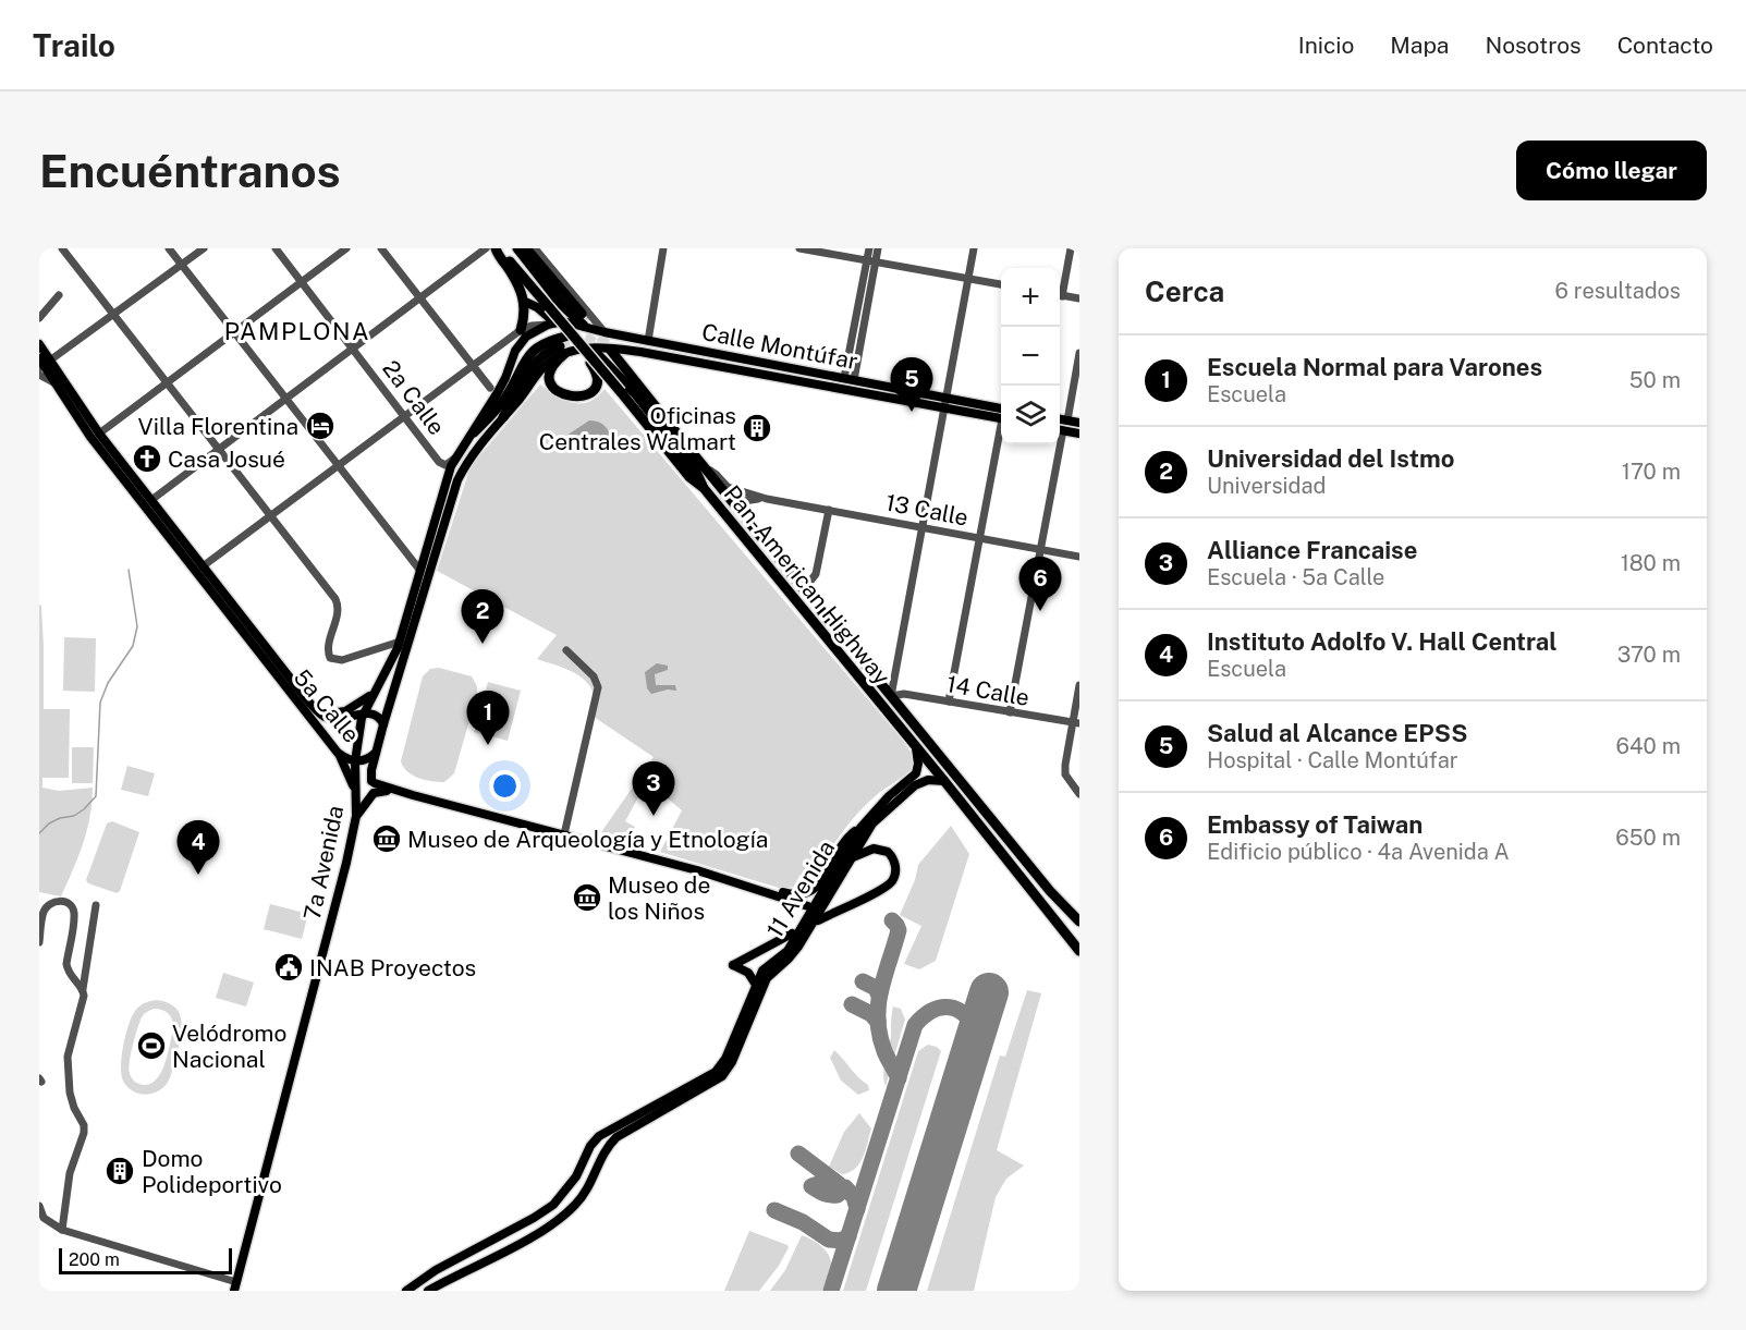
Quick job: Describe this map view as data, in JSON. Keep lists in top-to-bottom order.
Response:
{
  "streets": {
    "highway": ["Pan-American Highway"],
    "main road": [
      "Calle Montúfar",
      "5a Calle",
      "7a Avenida",
      "11 Avenida"
    ],
    "street": ["2a Calle", "13 Calle", "14 Calle"]
  },
  "crossings": [
    ["Calle Montúfar", "7a Avenida"],
    ["2a Calle", "7a Avenida"],
    ["13 Calle", "Pan-American Highway"],
    ["Pan-American Highway", "14 Calle"],
    ["Pan-American Highway", "11 Avenida"],
    ["5a Calle", "7a Avenida"]
  ],
  "districts": ["PAMPLONA"],
  "places": {
    "hotel": ["Villa Florentina"],
    "building": ["Oficinas Centrales Walmart", "Domo Polideportivo"],
    "church": ["Casa Josué"],
    "museum": ["Museo de Arqueología y Etnología", "Museo de los Niños"],
    "public building": ["INAB Proyectos"],
    "sports": ["Velódromo Nacional"]
  },
  "scale_bar": "200 m",
  "page": {
    "header": "Trailo",
    "nav": [
      "Inicio",
      "Mapa",
      "Nosotros",
      "Contacto"
    ],
    "buttons": "Cómo llegar",
    "title": "Encuéntranos",
    "heading": ["Cerca", "6 resultados"],
    "map_buttons": ["+", "−"],
    "list": [
      {
        "mark": "1",
        "name": "Escuela Normal para Varones",
        "note": "Escuela",
        "value": "50 m"
      },
      {
        "mark": "2",
        "name": "Universidad del Istmo",
        "note": "Universidad",
        "value": "170 m"
      },
      {
        "mark": "3",
        "name": "Alliance Francaise",
        "note": "Escuela · 5a Calle",
        "value": "180 m"
      },
      {
        "mark": "4",
        "name": "Instituto Adolfo V. Hall Central",
        "note": "Escuela",
        "value": "370 m"
      },
      {
        "mark": "5",
        "name": "Salud al Alcance EPSS",
        "note": "Hospital · Calle Montúfar",
        "value": "640 m"
      },
      {
        "mark": "6",
        "name": "Embassy of Taiwan",
        "note": "Edificio público · 4a Avenida A",
        "value": "650 m"
      }
    ],
    "pins": [
      "5",
      "6",
      "2",
      "1",
      "3",
      "4"
    ],
    "scale": "200 m"
  }
}
